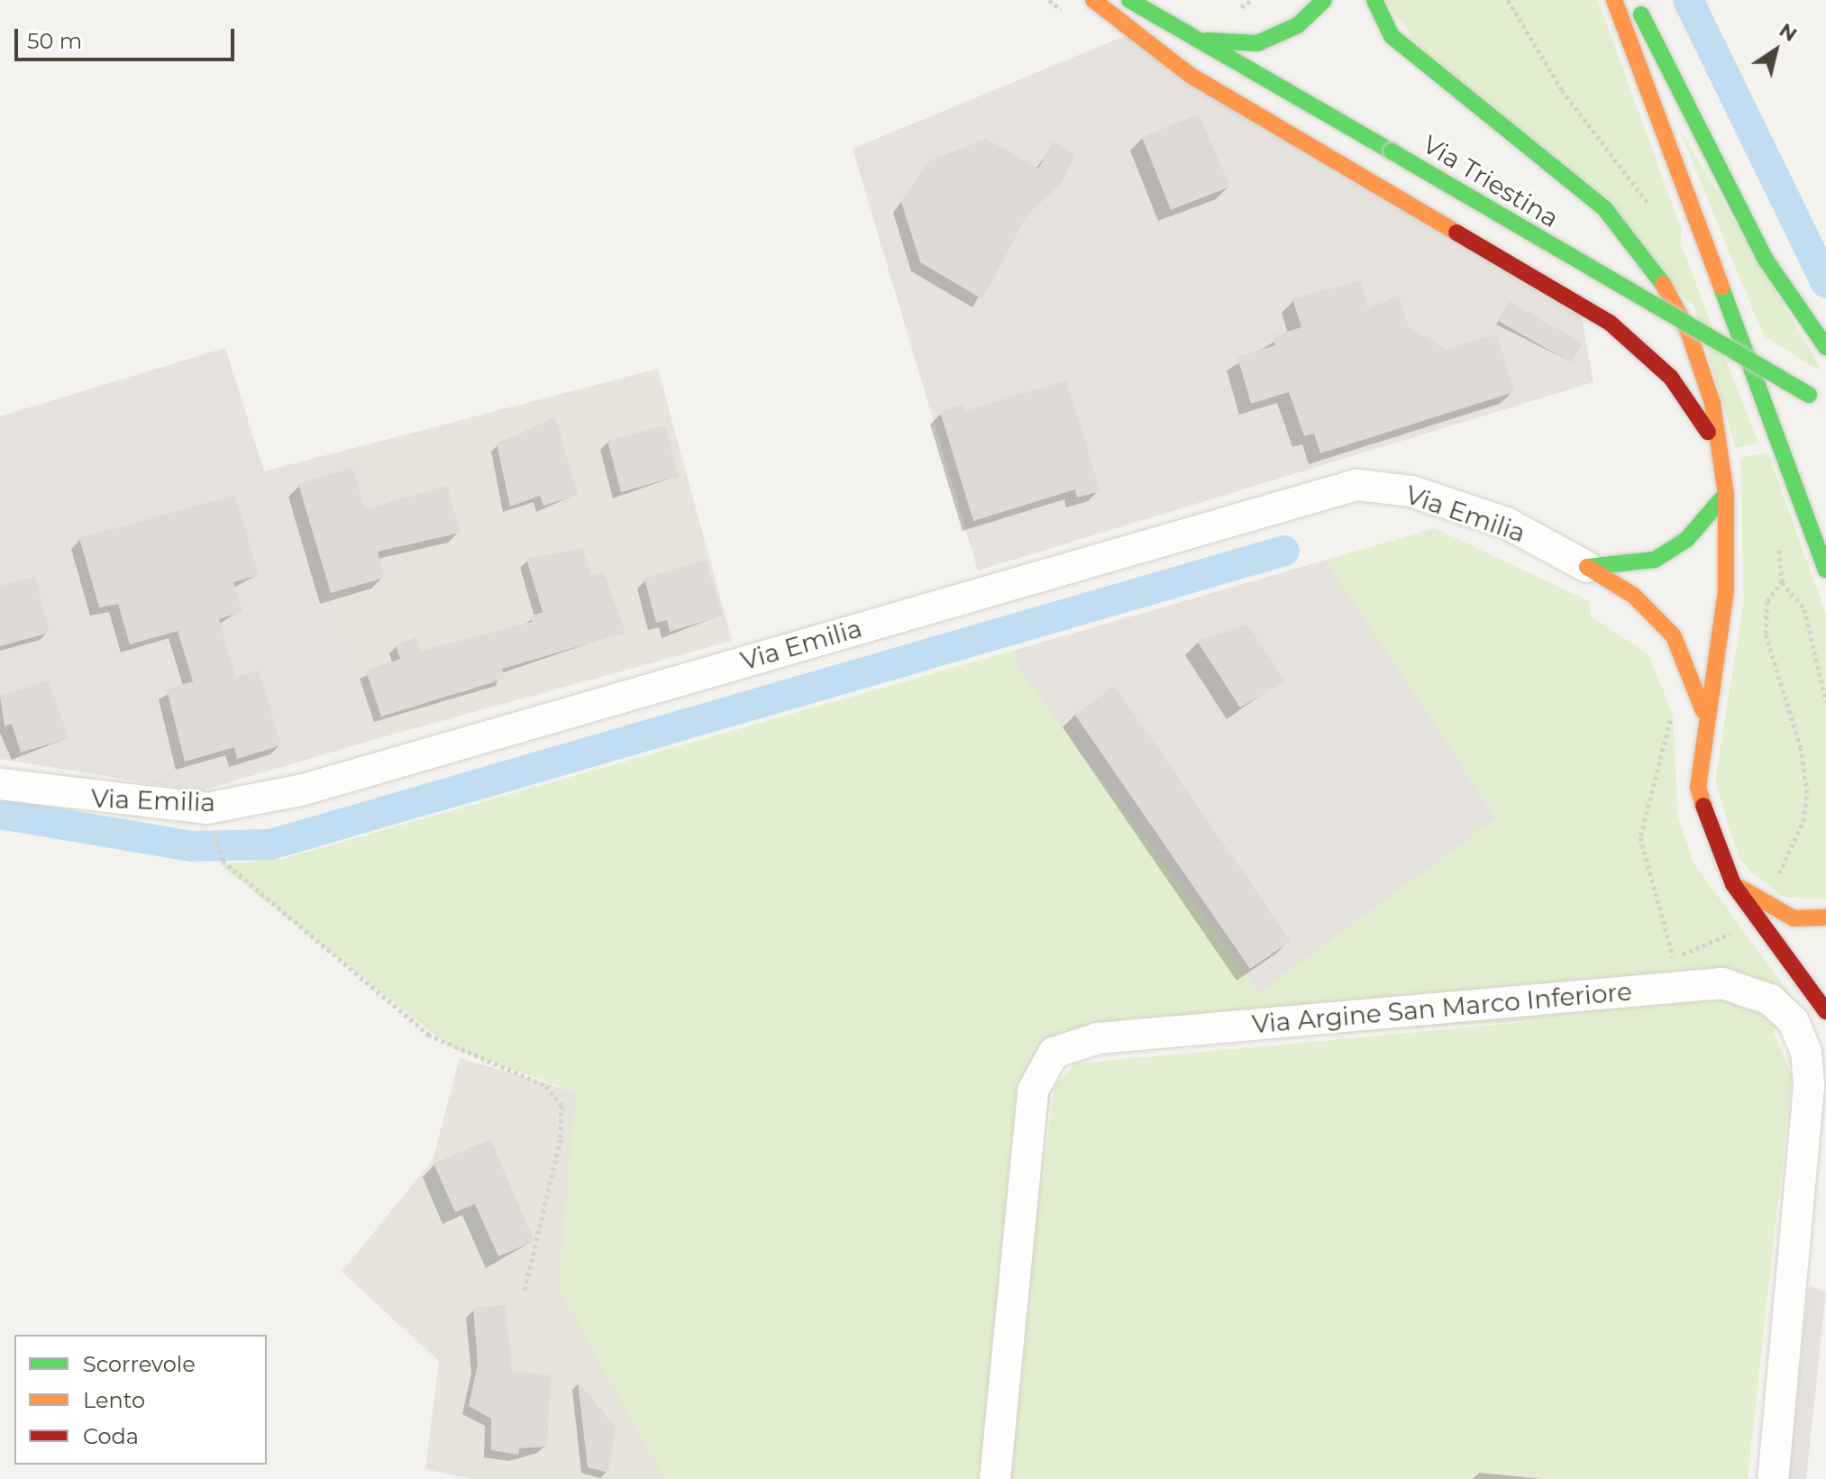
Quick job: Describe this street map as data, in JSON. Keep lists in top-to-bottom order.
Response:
{
  "streets": {
    "street": ["Via Triestina", "Via Emilia", "Via Argine San Marco Inferiore"]
  },
  "legend": ["Scorrevole", "Lento", "Coda"],
  "scale_bar": "50 m",
  "north": "top right"
}
